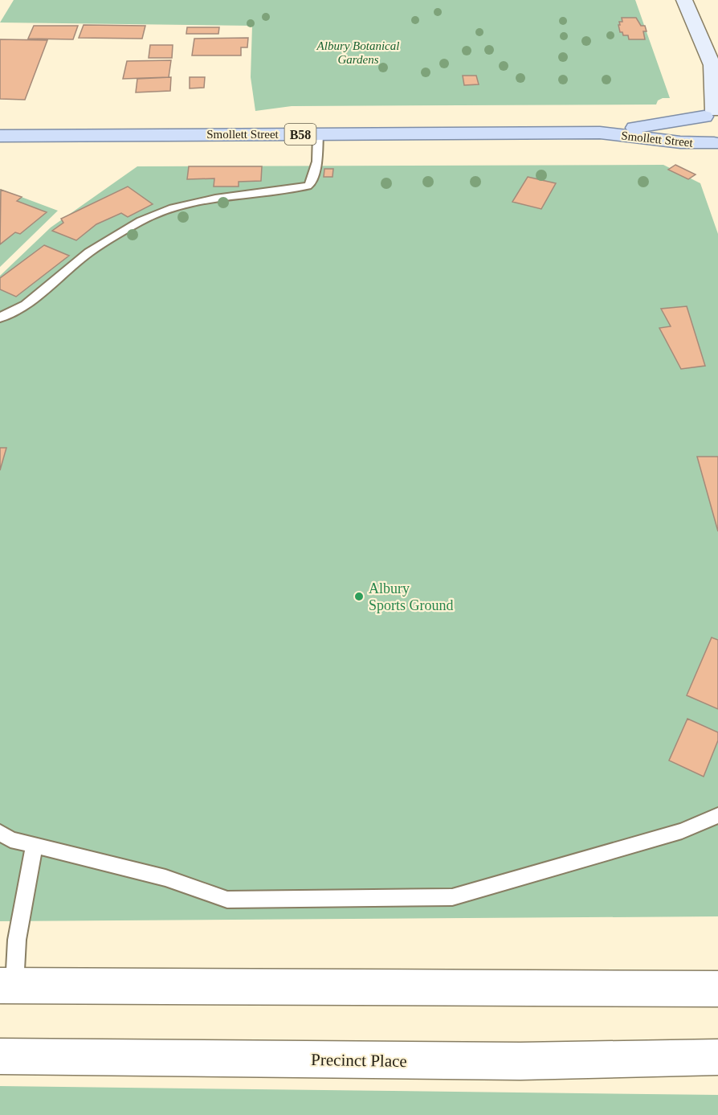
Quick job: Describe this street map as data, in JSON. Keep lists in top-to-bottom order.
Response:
{
  "streets": {
    "main road": ["Smollett Street", "B58"],
    "street": ["Precinct Place"]
  },
  "crossings": [
    ["Smollett Street", "B58"]
  ],
  "parks": ["Albury Botanical Gardens"],
  "places": ["Albury Sports Ground"]
}
